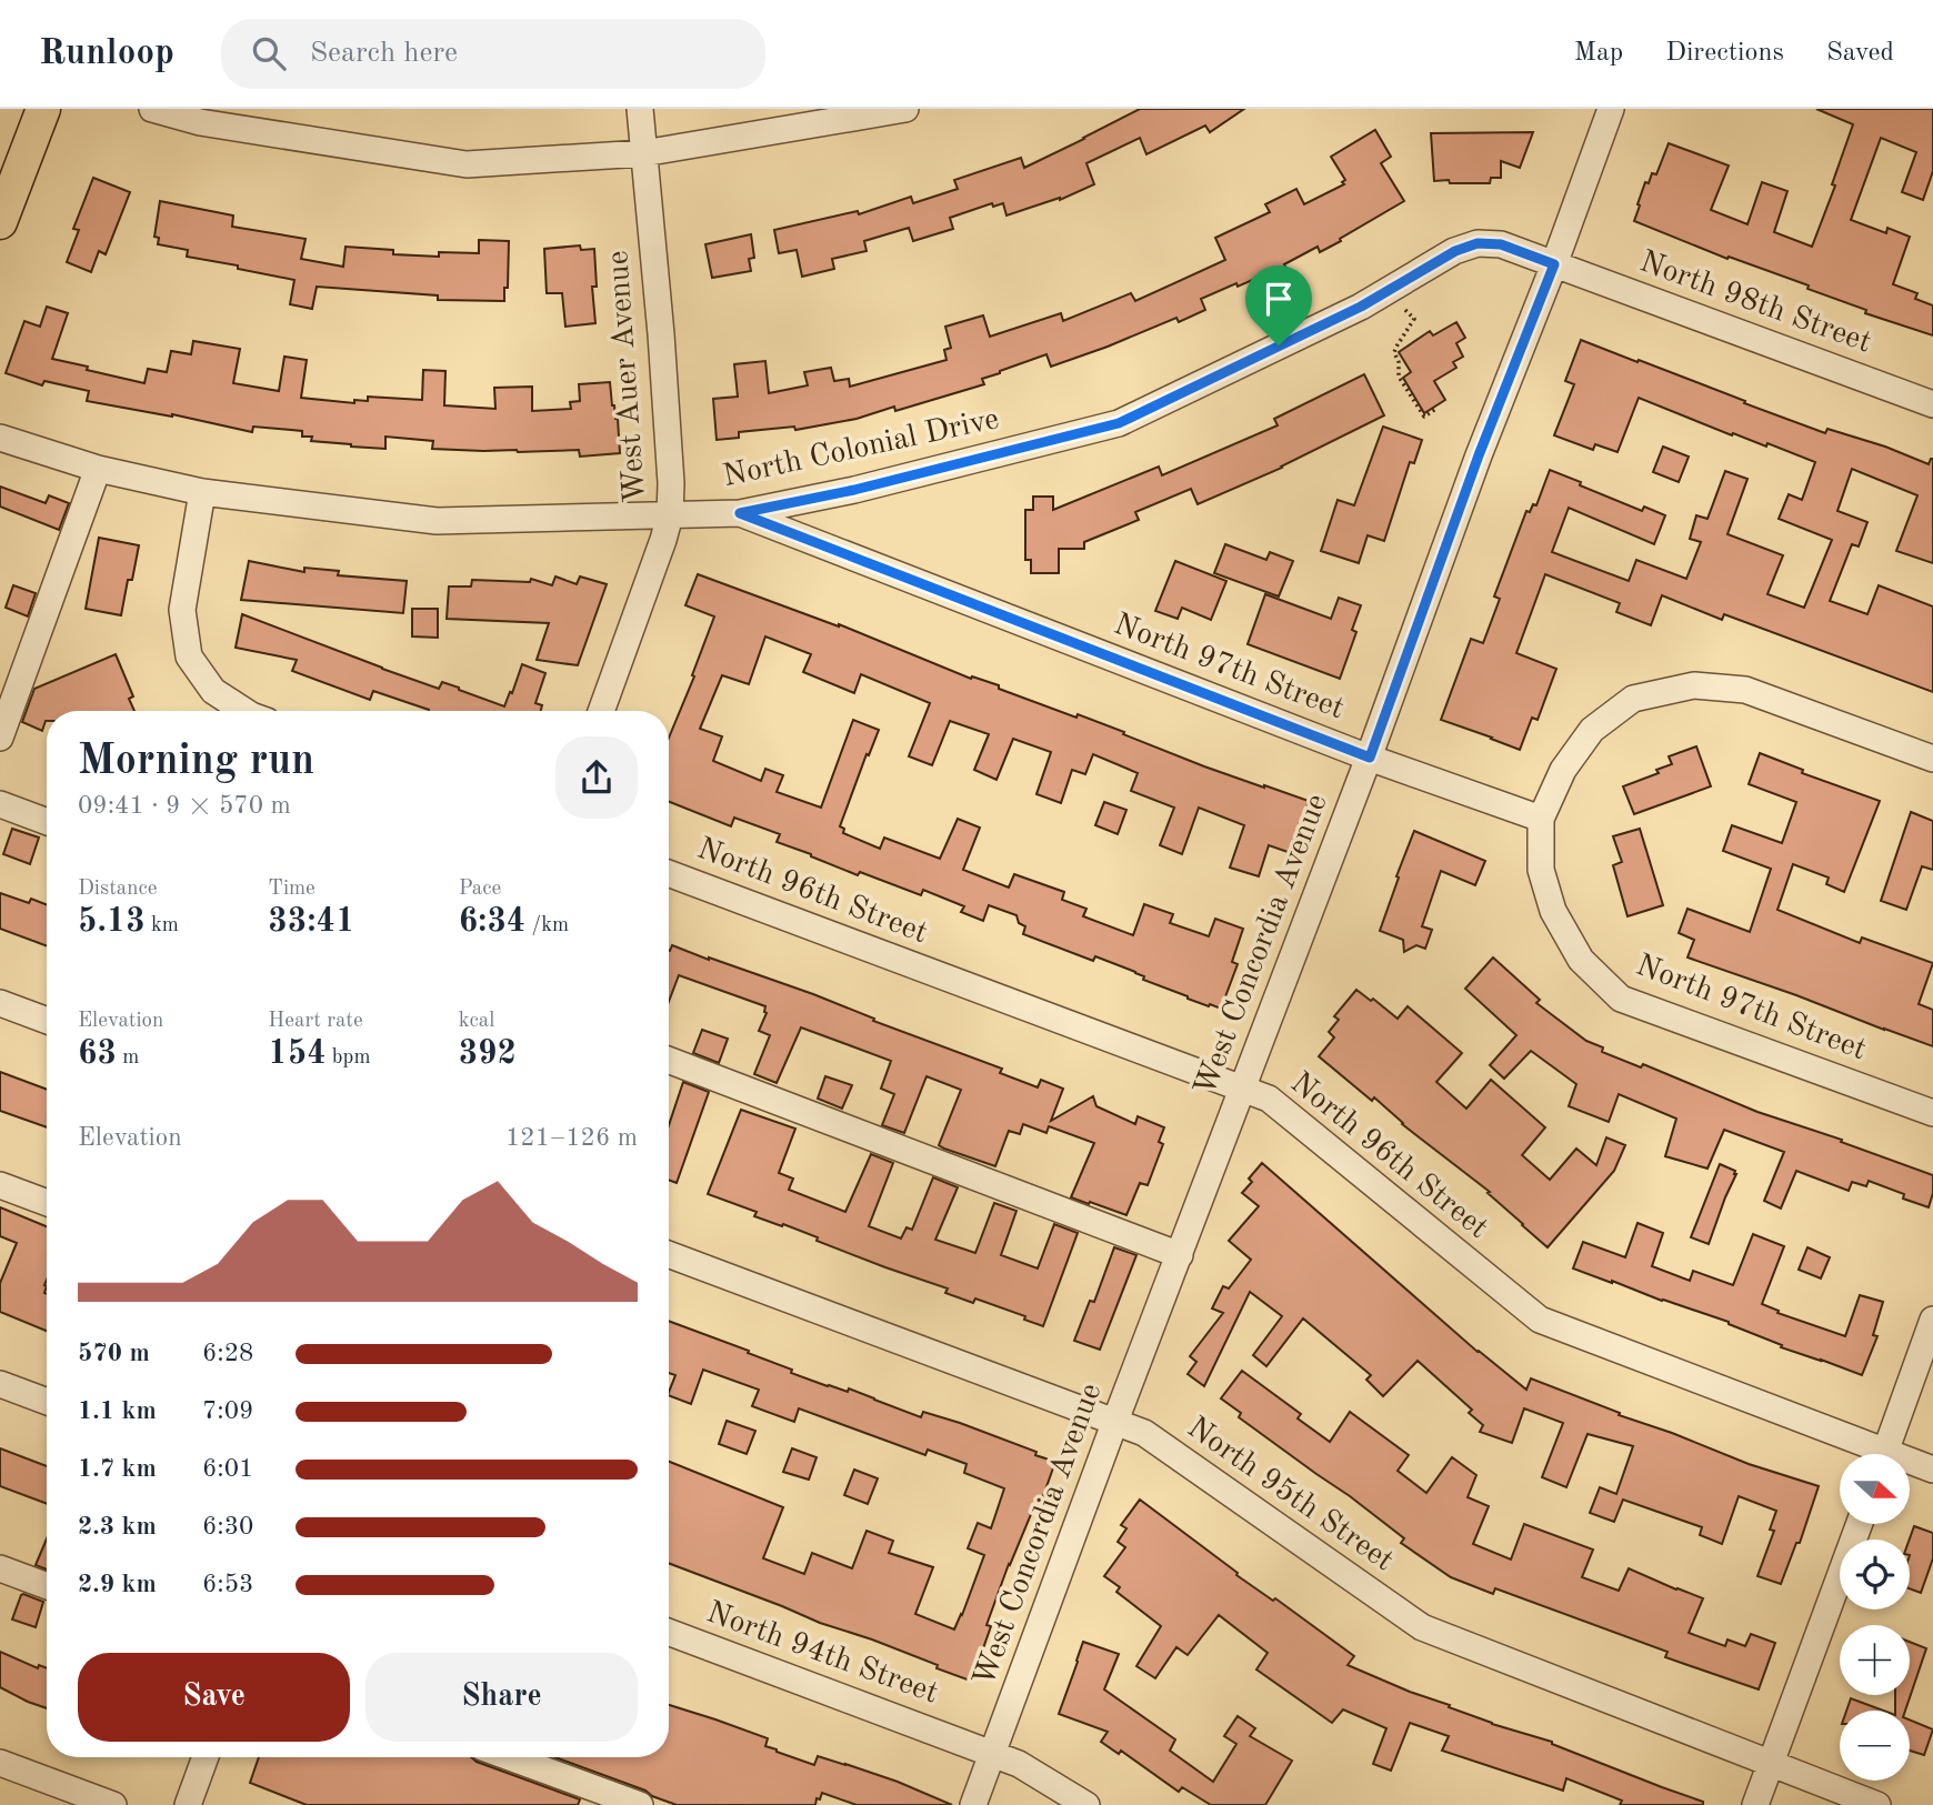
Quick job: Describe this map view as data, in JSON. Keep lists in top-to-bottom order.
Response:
{
  "streets": {
    "street": [
      "North 98th Street",
      "West Auer Avenue",
      "North Colonial Drive",
      "North 97th Street",
      "North 96th Street",
      "West Concordia Avenue",
      "North 95th Street",
      "North 94th Street"
    ]
  },
  "crossings": [
    ["North 98th Street", "North Colonial Drive"],
    ["North 98th Street", "West Concordia Avenue"],
    ["West Auer Avenue", "North Colonial Drive"],
    ["North Colonial Drive", "North 97th Street"],
    ["North Colonial Drive", "West Concordia Avenue"],
    ["North 97th Street", "West Concordia Avenue"],
    ["North 96th Street", "West Concordia Avenue"],
    ["West Concordia Avenue", "North 95th Street"],
    ["West Concordia Avenue", "North 94th Street"]
  ],
  "north": "right",
  "page": {
    "header": "Runloop",
    "search": "Search here",
    "nav": ["Map", "Directions", "Saved"],
    "heading": ["Morning run", "09:41 · 9 × 570 m"],
    "stats": [
      ["Distance", "5.13 km"],
      ["Time", "33:41"],
      ["Pace", "6:34 /km"],
      ["Elevation", "63 m"],
      ["Heart rate", "154 bpm"],
      ["kcal", "392"]
    ],
    "chart": ["Elevation", "121–126 m"],
    "list": [
      {
        "name": "570 m",
        "note": "6:28"
      },
      {
        "name": "1.1 km",
        "note": "7:09"
      },
      {
        "name": "1.7 km",
        "note": "6:01"
      },
      {
        "name": "2.3 km",
        "note": "6:30"
      },
      {
        "name": "2.9 km",
        "note": "6:53"
      }
    ],
    "map_buttons": ["+", "−"],
    "buttons": ["Save", "Share"]
  }
}
